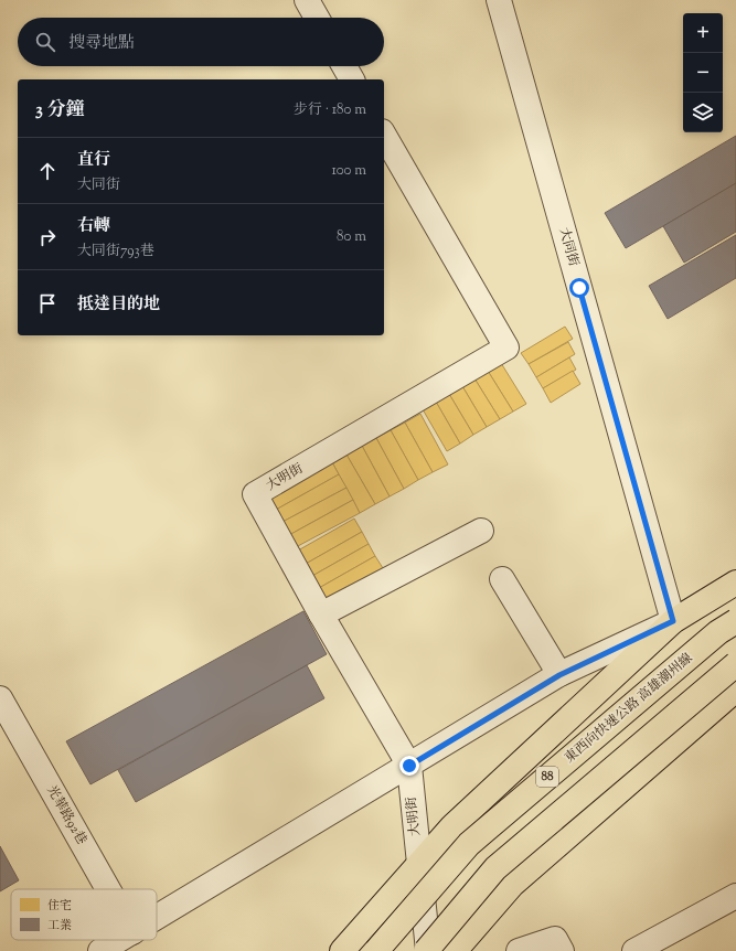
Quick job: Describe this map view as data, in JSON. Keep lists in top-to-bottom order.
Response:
{
  "streets": {
    "main road": ["東西向快速公路 高雄潮州線", "88"],
    "street": ["大同街", "大明街", "光華路92巷"]
  },
  "legend": ["住宅", "工業"],
  "page": {
    "map_buttons": ["+", "−"],
    "search": "搜尋地點",
    "heading": ["3 分鐘", "步行 · 180 m"],
    "list": [
      ["直行", "大同街", "100 m"],
      ["右轉", "大同街793巷", "80 m"],
      "抵達目的地"
    ]
  }
}
